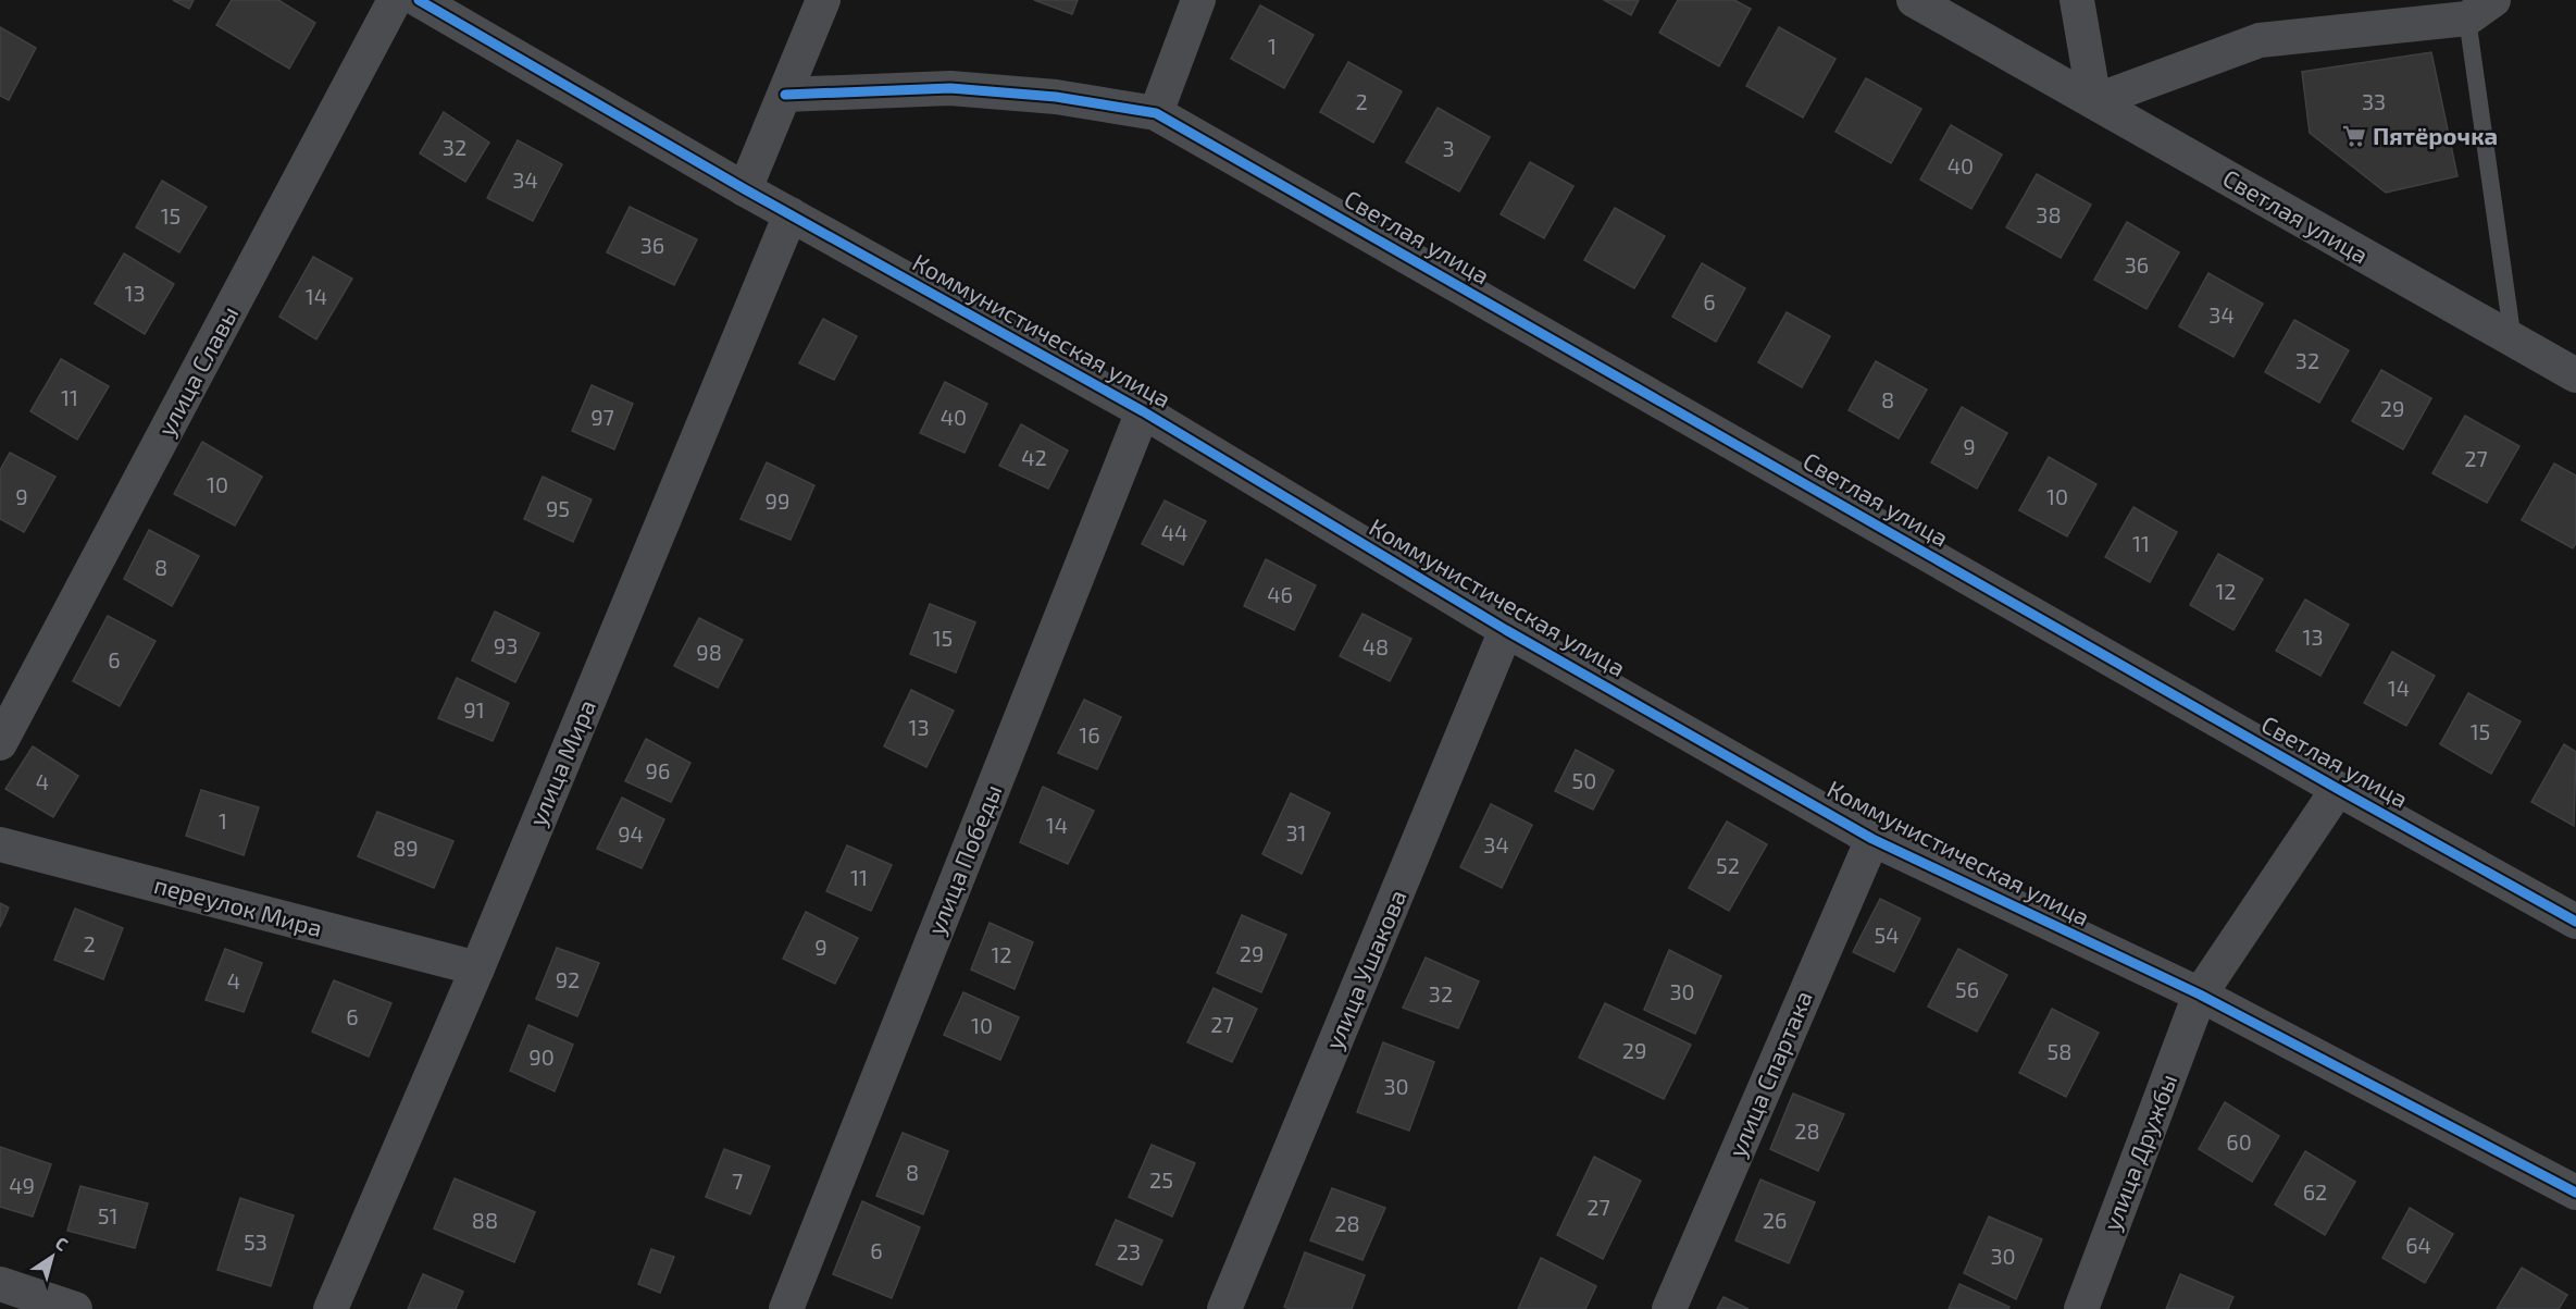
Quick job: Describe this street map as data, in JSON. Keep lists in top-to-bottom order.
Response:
{
  "streets": {
    "street": [
      "Светлая улица",
      "Коммунистическая улица",
      "улица Славы",
      "улица Мира",
      "улица Победы",
      "переулок Мира",
      "улица Ушакова",
      "улица Спартака",
      "улица Дружбы"
    ]
  },
  "crossings": [
    ["Светлая улица", "улица Дружбы"],
    ["Коммунистическая улица", "улица Мира"],
    ["Коммунистическая улица", "улица Победы"],
    ["Коммунистическая улица", "улица Ушакова"],
    ["Коммунистическая улица", "улица Спартака"],
    ["Коммунистическая улица", "улица Дружбы"],
    ["улица Мира", "переулок Мира"]
  ],
  "places": {
    "supermarket": ["Пятёрочка"]
  },
  "house_numbers": [
    "1",
    "2",
    "33",
    "32",
    "3",
    "40",
    "34",
    "38",
    "15",
    "36",
    "36",
    "13",
    "14",
    "6",
    "34",
    "32",
    "11",
    "8",
    "29",
    "97",
    "40",
    "9",
    "42",
    "27",
    "10",
    "9",
    "10",
    "99",
    "95",
    "44",
    "11",
    "8",
    "12",
    "46",
    "13",
    "15",
    "93",
    "48",
    "98",
    "6",
    "14",
    "91",
    "13",
    "15",
    "16",
    "96",
    "50",
    "4",
    "1",
    "14",
    "31",
    "94",
    "34",
    "89",
    "52",
    "11",
    "54",
    "2",
    "9",
    "29",
    "12",
    "92",
    "4",
    "56",
    "30",
    "32",
    "6",
    "27",
    "10",
    "29",
    "58",
    "90",
    "30",
    "28",
    "60",
    "8",
    "25",
    "7",
    "49",
    "62",
    "27",
    "51",
    "88",
    "26",
    "28",
    "53",
    "64",
    "6",
    "23",
    "30"
  ],
  "north": "top right"
}
